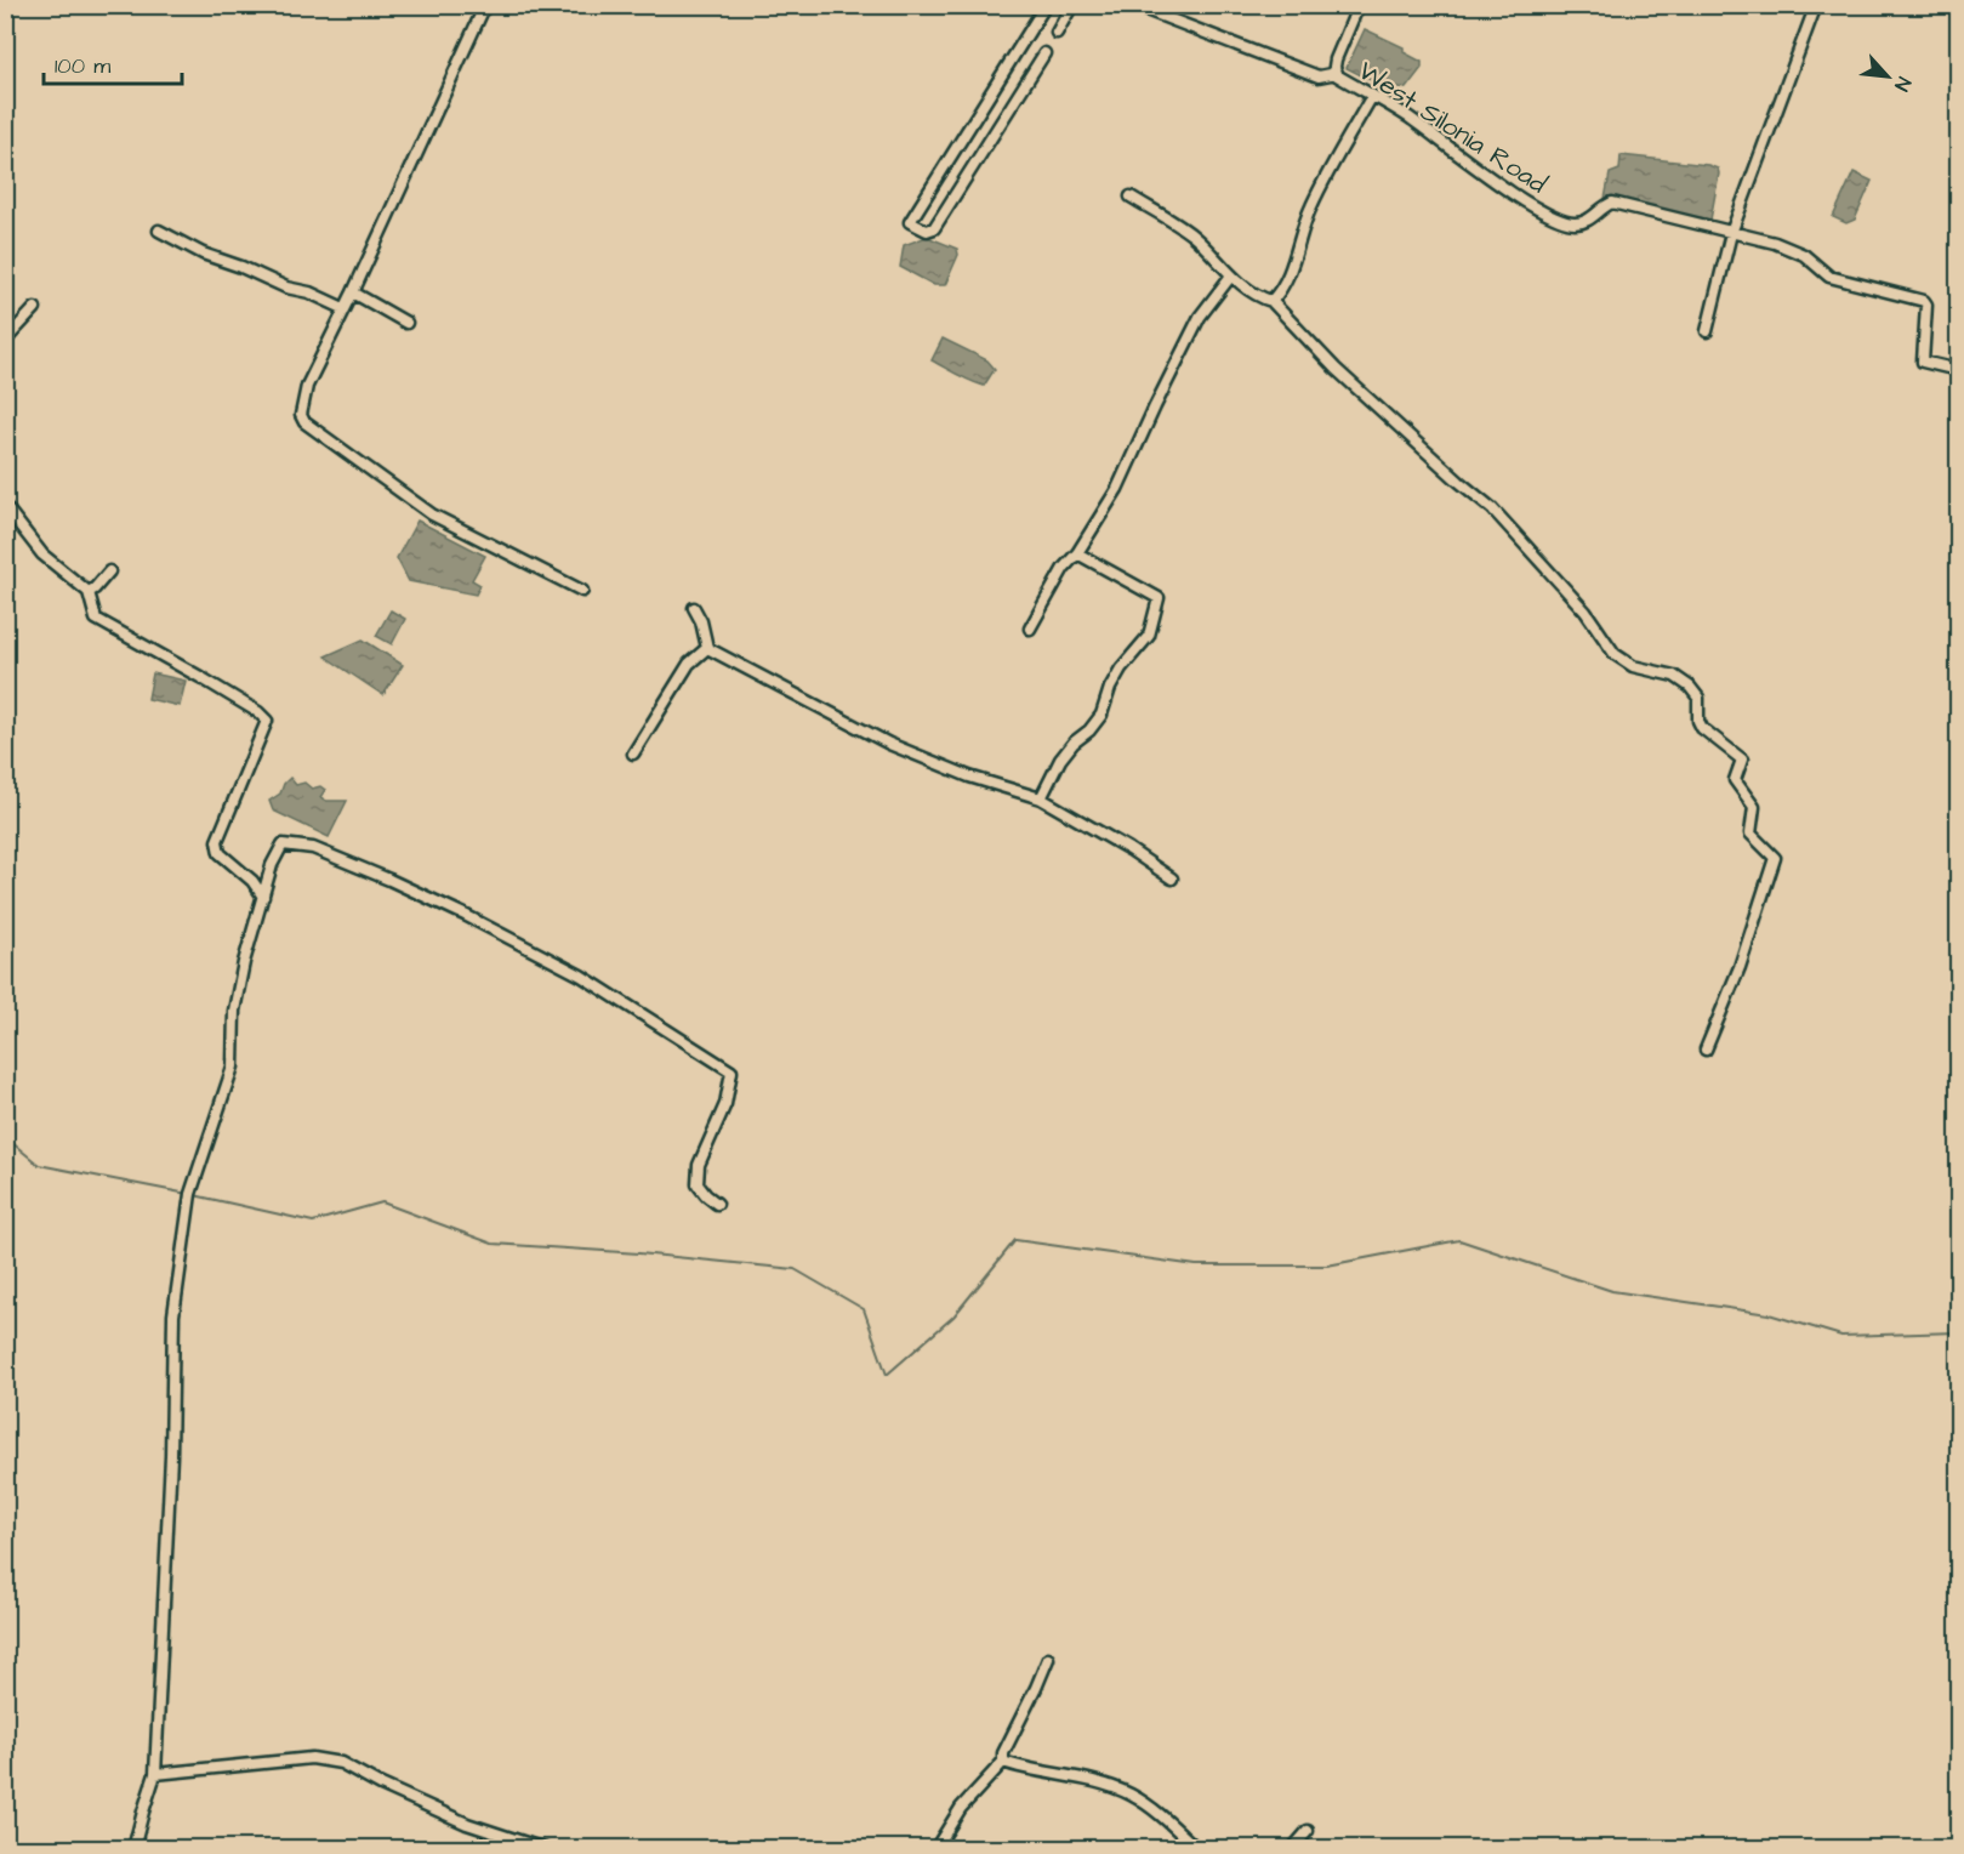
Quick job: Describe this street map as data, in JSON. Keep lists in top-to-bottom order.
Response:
{
  "streets": {
    "street": ["West Silonia Road"]
  },
  "scale_bar": "100 m",
  "north": "bottom right"
}
